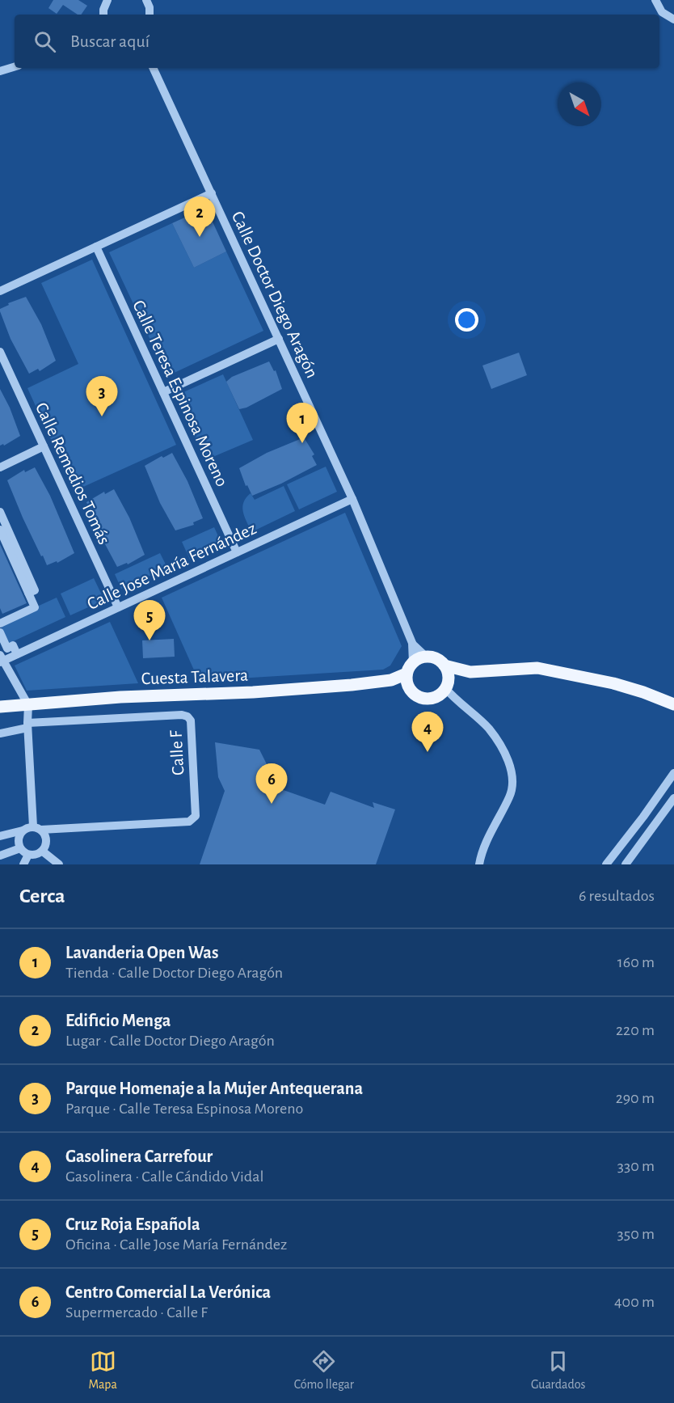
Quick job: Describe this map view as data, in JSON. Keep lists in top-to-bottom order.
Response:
{
  "streets": {
    "main road": ["Cuesta Talavera"],
    "street": [
      "Calle Doctor Diego Aragón",
      "Calle Teresa Espinosa Moreno",
      "Calle Remedios Tomás",
      "Calle Jose María Fernández",
      "Calle F"
    ]
  },
  "crossings": [
    ["Calle Doctor Diego Aragón", "Calle Jose María Fernández"],
    ["Calle Doctor Diego Aragón", "Cuesta Talavera"],
    ["Calle Teresa Espinosa Moreno", "Calle Jose María Fernández"],
    ["Calle Remedios Tomás", "Calle Jose María Fernández"]
  ],
  "north": "bottom right",
  "page": {
    "search": "Buscar aquí",
    "pins": [
      "2",
      "3",
      "1",
      "5",
      "4",
      "6"
    ],
    "heading": ["Cerca", "6 resultados"],
    "list": [
      {
        "mark": "1",
        "name": "Lavanderia Open Was",
        "note": "Tienda · Calle Doctor Diego Aragón",
        "value": "160 m"
      },
      {
        "mark": "2",
        "name": "Edificio Menga",
        "note": "Lugar · Calle Doctor Diego Aragón",
        "value": "220 m"
      },
      {
        "mark": "3",
        "name": "Parque Homenaje a la Mujer Antequerana",
        "note": "Parque · Calle Teresa Espinosa Moreno",
        "value": "290 m"
      },
      {
        "mark": "4",
        "name": "Gasolinera Carrefour",
        "note": "Gasolinera · Calle Cándido Vidal",
        "value": "330 m"
      },
      {
        "mark": "5",
        "name": "Cruz Roja Española",
        "note": "Oficina · Calle Jose María Fernández",
        "value": "350 m"
      },
      {
        "mark": "6",
        "name": "Centro Comercial La Verónica",
        "note": "Supermercado · Calle F",
        "value": "400 m"
      }
    ],
    "nav": ["Mapa", "Cómo llegar", "Guardados"]
  }
}
